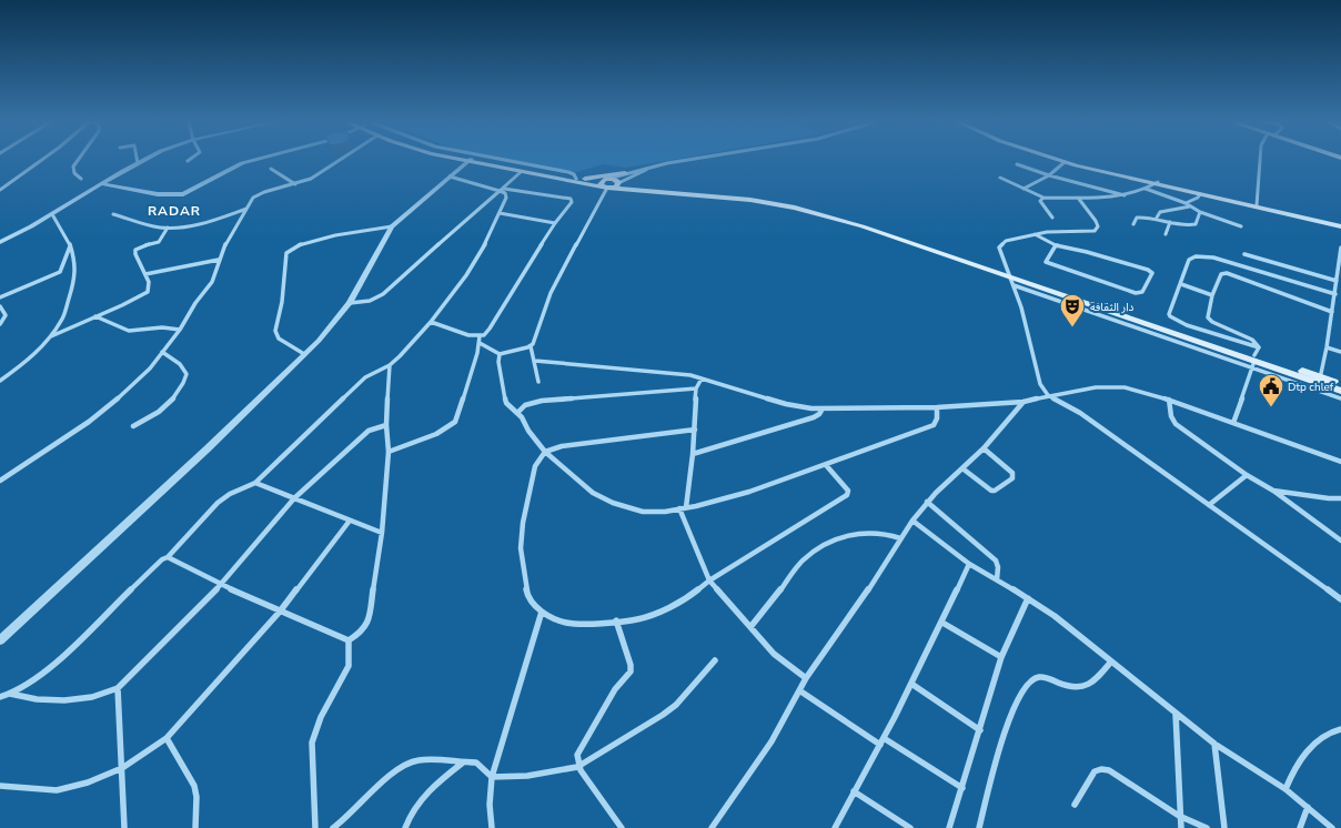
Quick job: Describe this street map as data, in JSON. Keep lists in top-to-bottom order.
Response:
{
  "districts": ["RADAR"],
  "places": {
    "theatre": ["دار الثقافة"],
    "public building": ["Dtp chlef"]
  }
}
